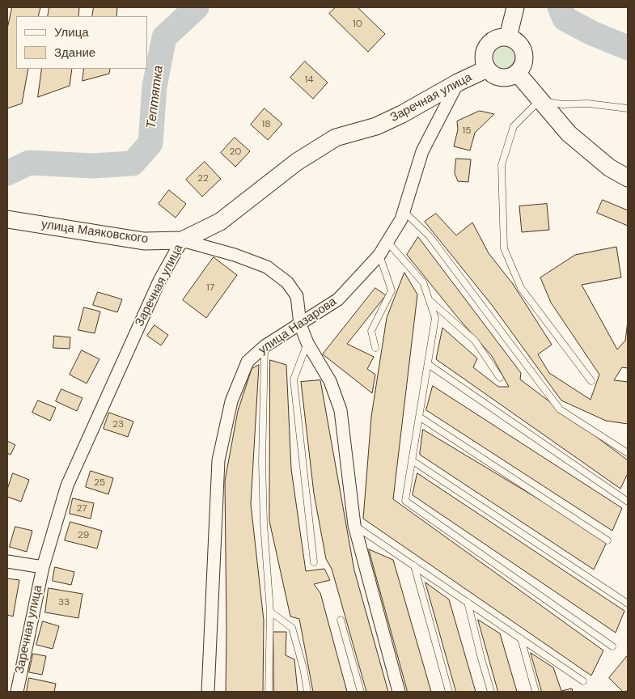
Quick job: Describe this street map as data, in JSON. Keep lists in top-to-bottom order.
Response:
{
  "streets": {
    "main road": ["Заречная улица", "улица Маяковского"],
    "street": ["улица Назарова"]
  },
  "crossings": [
    ["Заречная улица", "улица Маяковского"],
    ["Заречная улица", "улица Назарова"]
  ],
  "water": ["Тептятка"],
  "house_numbers": [
    "10",
    "14",
    "18",
    "15",
    "20",
    "22",
    "17",
    "23",
    "25",
    "27",
    "29",
    "33"
  ],
  "legend": ["Улица", "Здание"]
}
